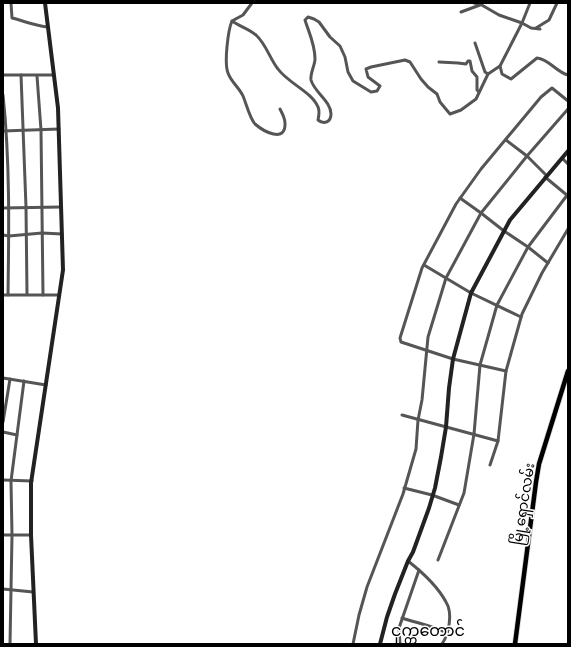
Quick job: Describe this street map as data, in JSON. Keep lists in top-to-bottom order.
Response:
{
  "streets": {
    "main road": ["မြို့ရှောင်လမ်း"]
  },
  "districts": ["ငှက္ကတောင်"]
}
